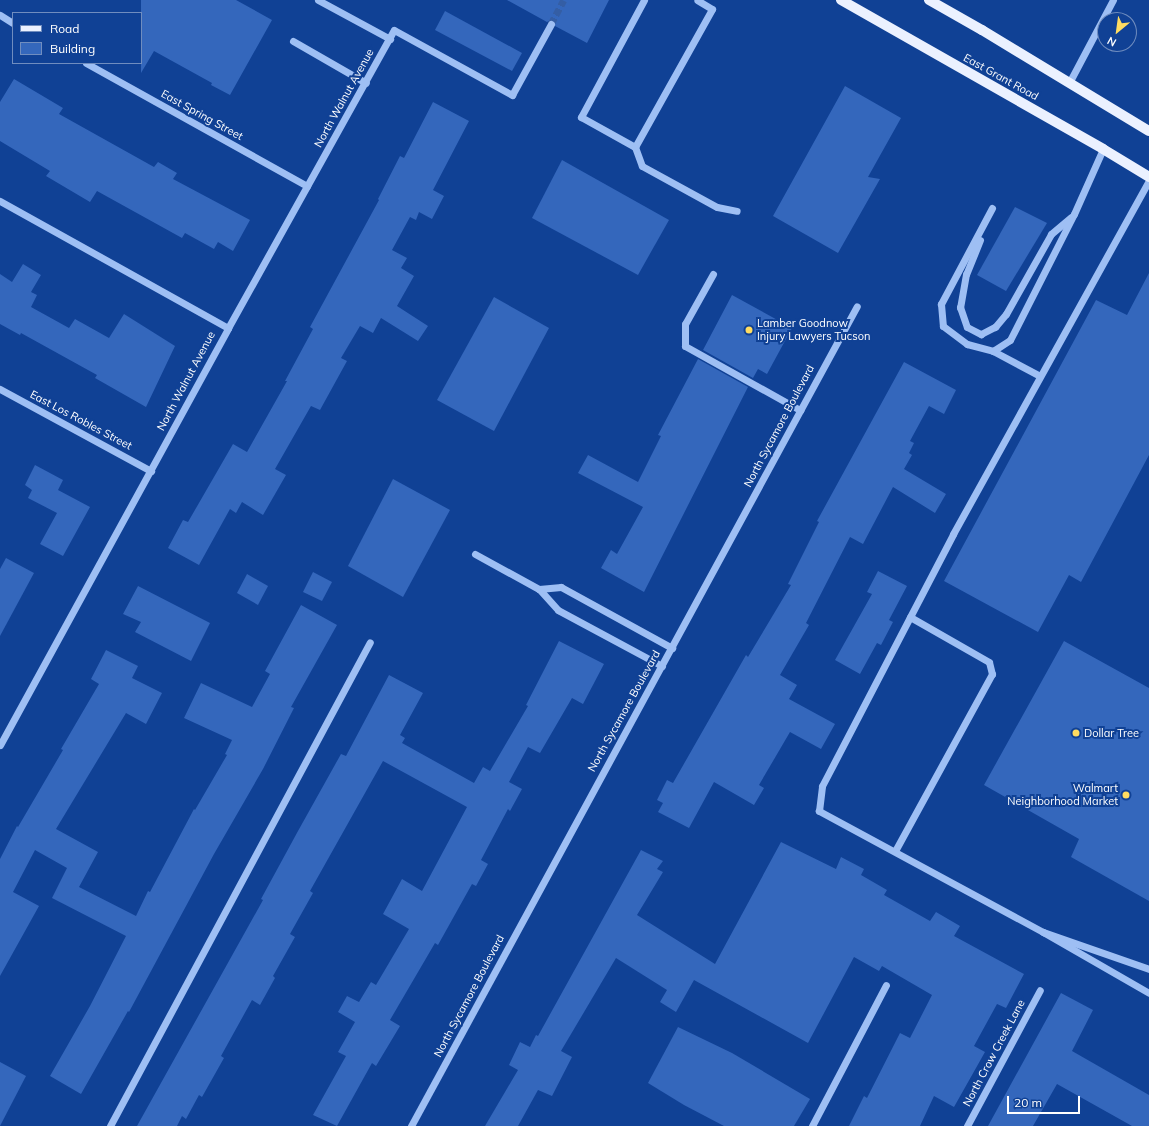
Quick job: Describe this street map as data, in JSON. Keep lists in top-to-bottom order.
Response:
{
  "streets": {
    "main road": ["East Grant Road"],
    "street": [
      "North Walnut Avenue",
      "East Spring Street",
      "East Los Robles Street",
      "North Sycamore Boulevard",
      "North Crow Creek Lane"
    ]
  },
  "crossings": [
    ["North Walnut Avenue", "East Spring Street"],
    ["North Walnut Avenue", "East Los Robles Street"]
  ],
  "places": ["Lamber Goodnow Injury Lawyers Tucson", "Dollar Tree", "Walmart Neighborhood Market"],
  "legend": ["Road", "Building"],
  "scale_bar": "20 m",
  "north": "bottom left"
}
